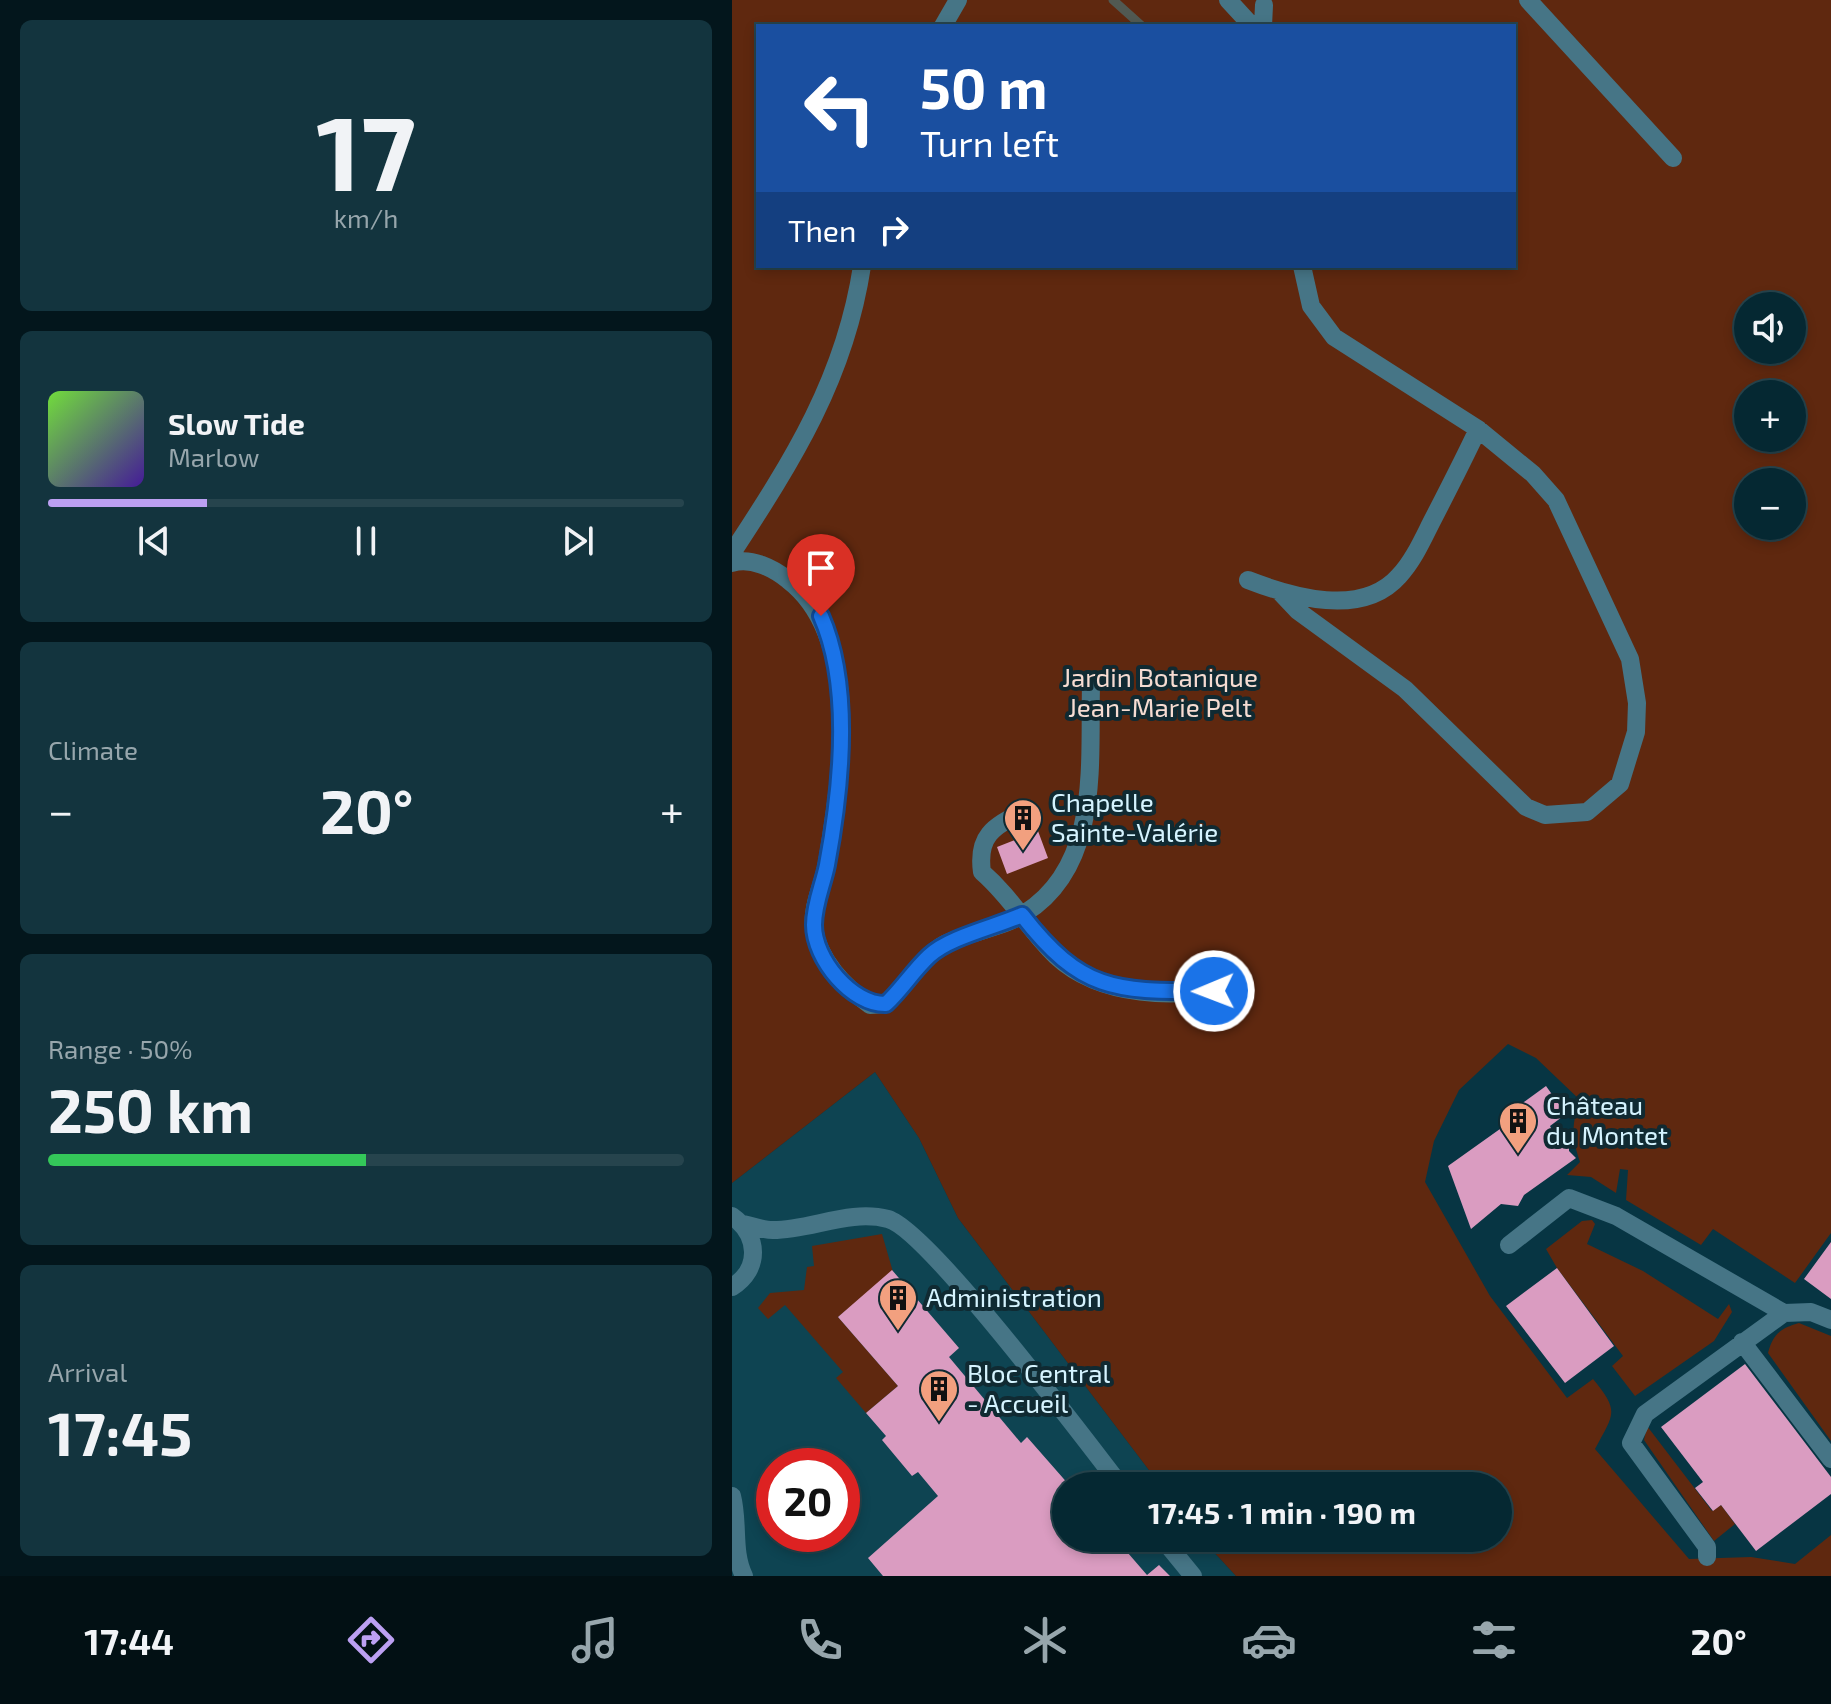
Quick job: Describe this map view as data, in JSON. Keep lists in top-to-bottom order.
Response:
{
  "parks": ["Jardin Botanique Jean-Marie Pelt"],
  "places": {
    "building": [
      "Chapelle Sainte-Valérie",
      "Château du Montet",
      "Administration",
      "Bloc Central - Accueil"
    ]
  },
  "page": {
    "tile": [
      ["17", "km/h"],
      "Climate",
      ["Range · 50%", "250 km"],
      ["Arrival", "17:45"]
    ],
    "turn": ["50 m", "Turn left"],
    "then": "Then",
    "map_buttons": ["+", "−"],
    "song": ["Slow Tide", "Marlow"],
    "heat": ["−", "20°", "+"],
    "limit": "20",
    "trip": "17:45 · 1 min · 190 m",
    "tabs": ["17:44", "20°"]
  }
}
